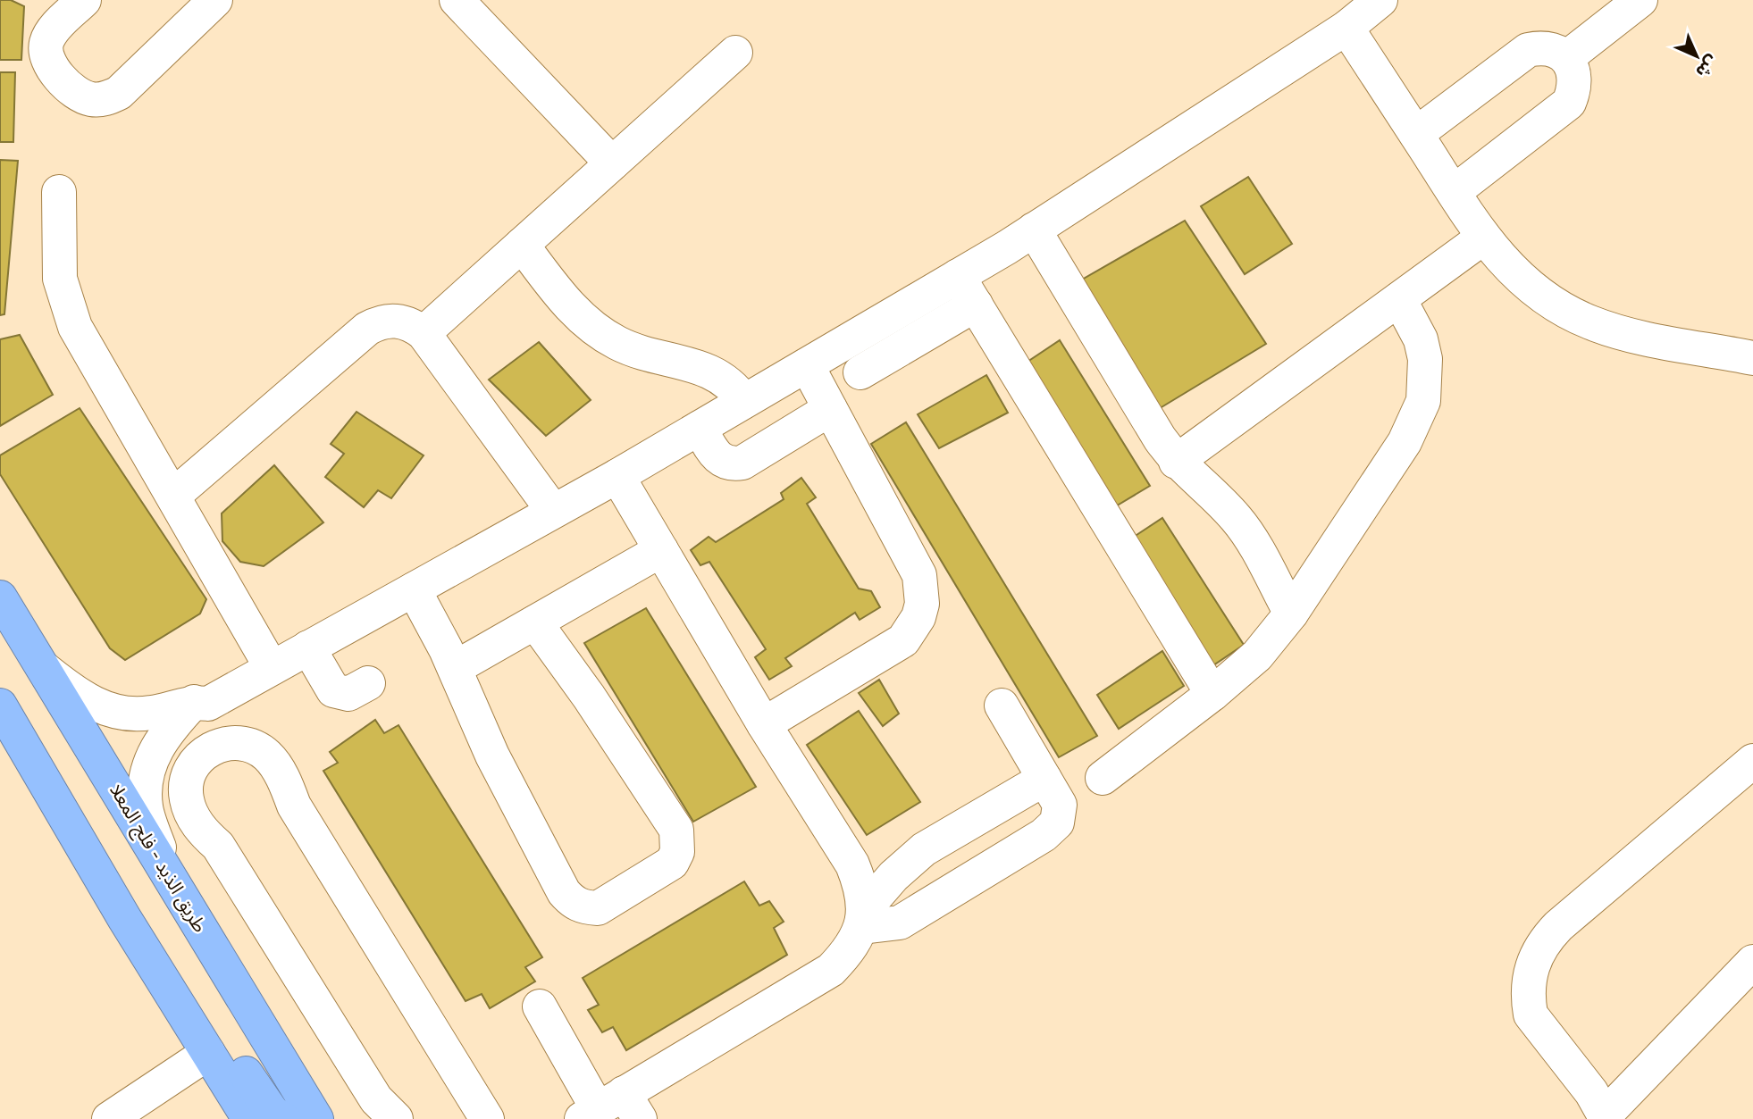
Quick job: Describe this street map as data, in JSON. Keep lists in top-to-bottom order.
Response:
{
  "streets": {
    "highway": ["طريق الذيد - فلج المعلا"]
  },
  "north": "bottom right"
}
